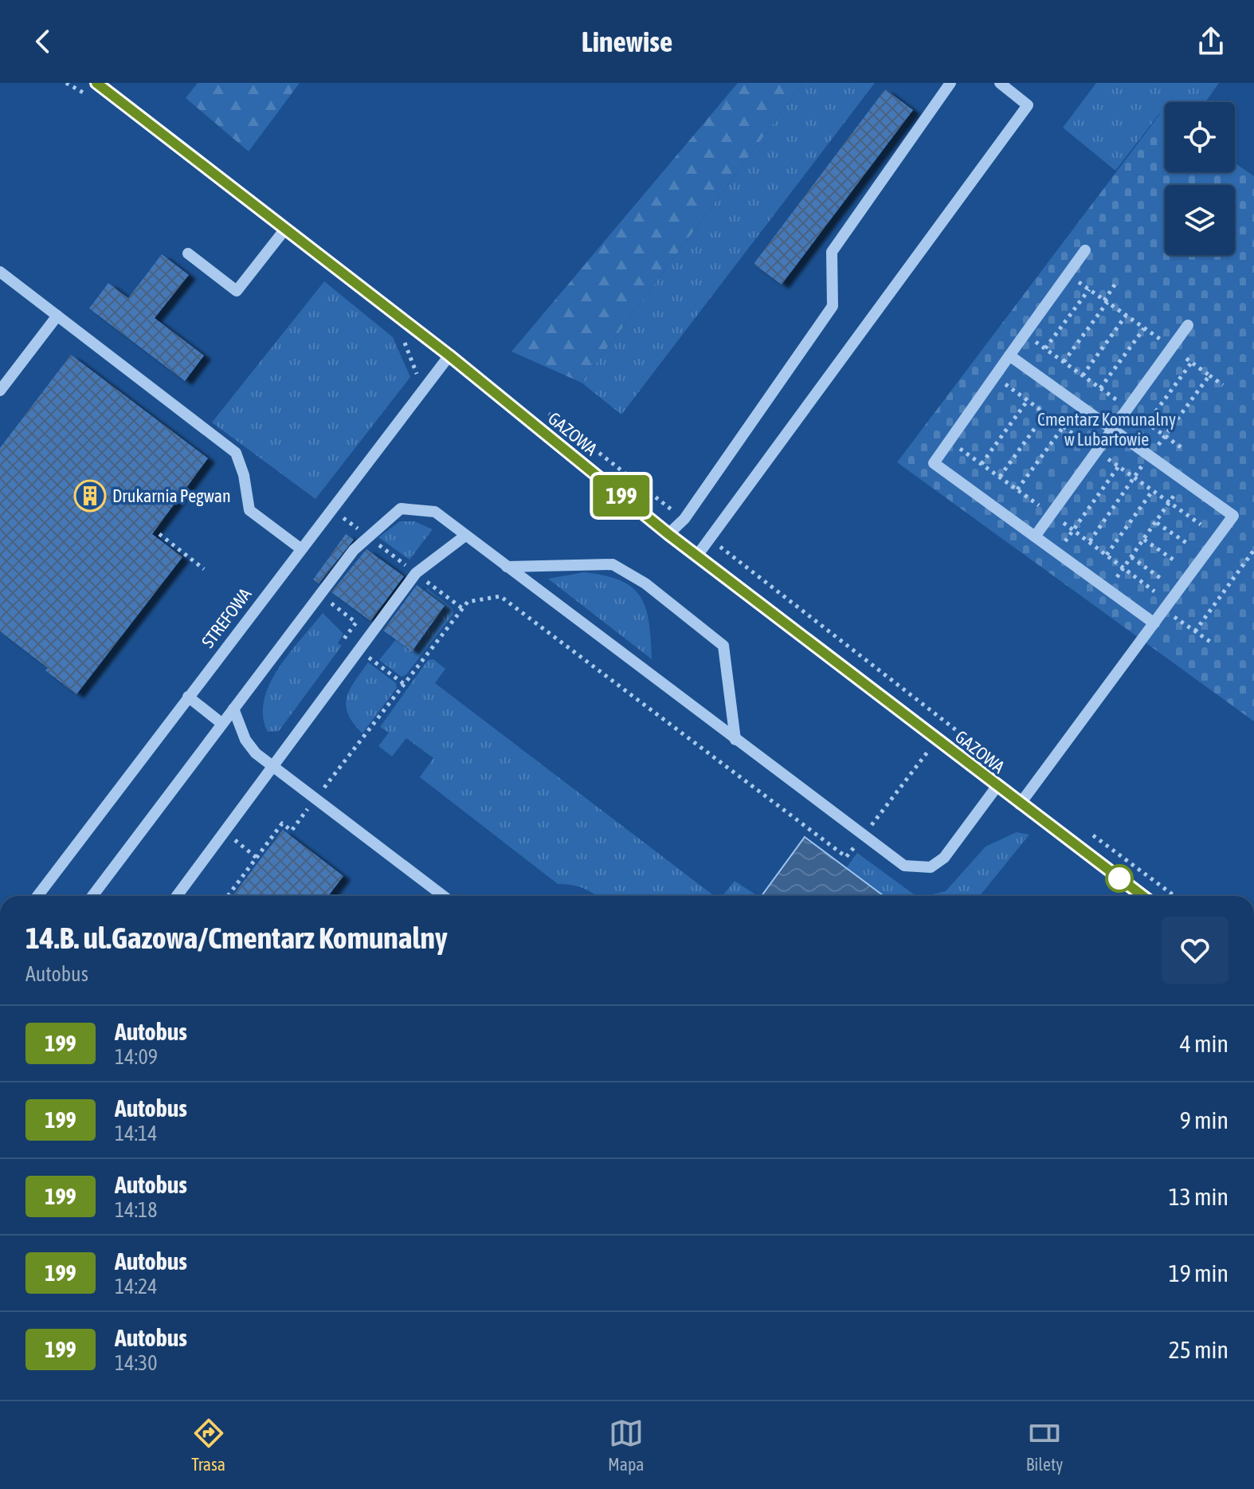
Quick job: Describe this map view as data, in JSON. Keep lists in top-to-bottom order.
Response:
{
  "streets": {
    "street": ["GAZOWA", "STREFOWA"]
  },
  "crossings": [
    ["GAZOWA", "STREFOWA"]
  ],
  "parks": ["Cmentarz Komunalny w Lubartowie"],
  "places": {
    "building": ["Drukarnia Pegwan"]
  },
  "lines": ["bus line 199"],
  "page": {
    "header": "Linewise",
    "on_map": "199",
    "heading": ["14.B. ul.Gazowa/Cmentarz Komunalny", "Autobus"],
    "list": [
      {
        "mark": "199",
        "name": "Autobus",
        "note": "14:09",
        "value": "4 min"
      },
      {
        "mark": "199",
        "name": "Autobus",
        "note": "14:14",
        "value": "9 min"
      },
      {
        "mark": "199",
        "name": "Autobus",
        "note": "14:18",
        "value": "13 min"
      },
      {
        "mark": "199",
        "name": "Autobus",
        "note": "14:24",
        "value": "19 min"
      },
      {
        "mark": "199",
        "name": "Autobus",
        "note": "14:30",
        "value": "25 min"
      }
    ],
    "tabs": ["Trasa", "Mapa", "Bilety"]
  }
}
